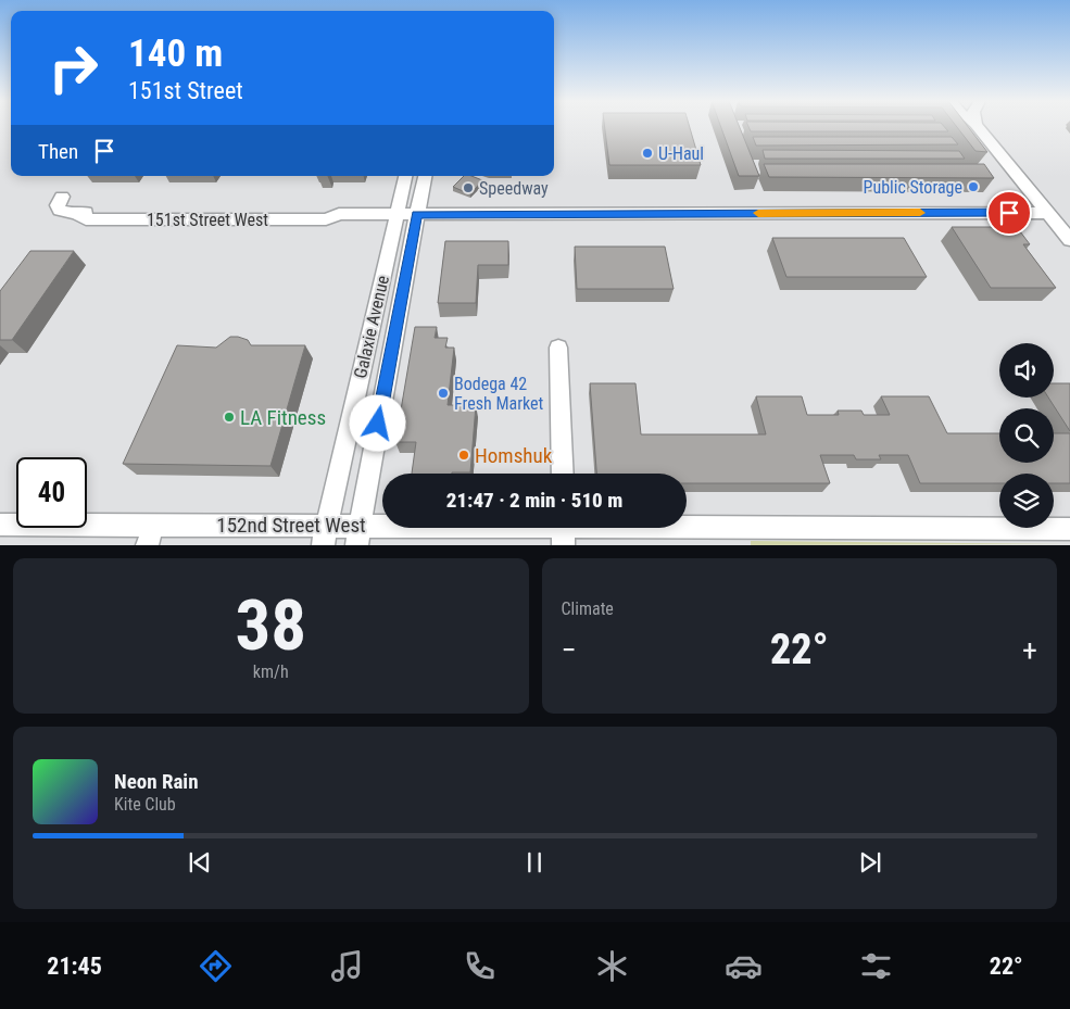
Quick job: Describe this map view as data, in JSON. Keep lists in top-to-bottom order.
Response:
{
  "streets": {
    "street": ["151st Street West", "Galaxie Avenue", "152nd Street West"]
  },
  "crossings": [
    ["151st Street West", "Galaxie Avenue"],
    ["Galaxie Avenue", "152nd Street West"]
  ],
  "places": [
    "U-Haul",
    "Public Storage",
    "Speedway",
    "Bodega 42 Fresh Market",
    "LA Fitness",
    "Homshuk"
  ],
  "page": {
    "turn": ["140 m", "151st Street"],
    "then": "Then",
    "limit": "40",
    "trip": "21:47 · 2 min · 510 m",
    "tile": [
      ["38", "km/h"],
      "Climate"
    ],
    "heat": ["−", "22°", "+"],
    "song": ["Neon Rain", "Kite Club"],
    "tabs": ["21:45", "22°"]
  }
}
